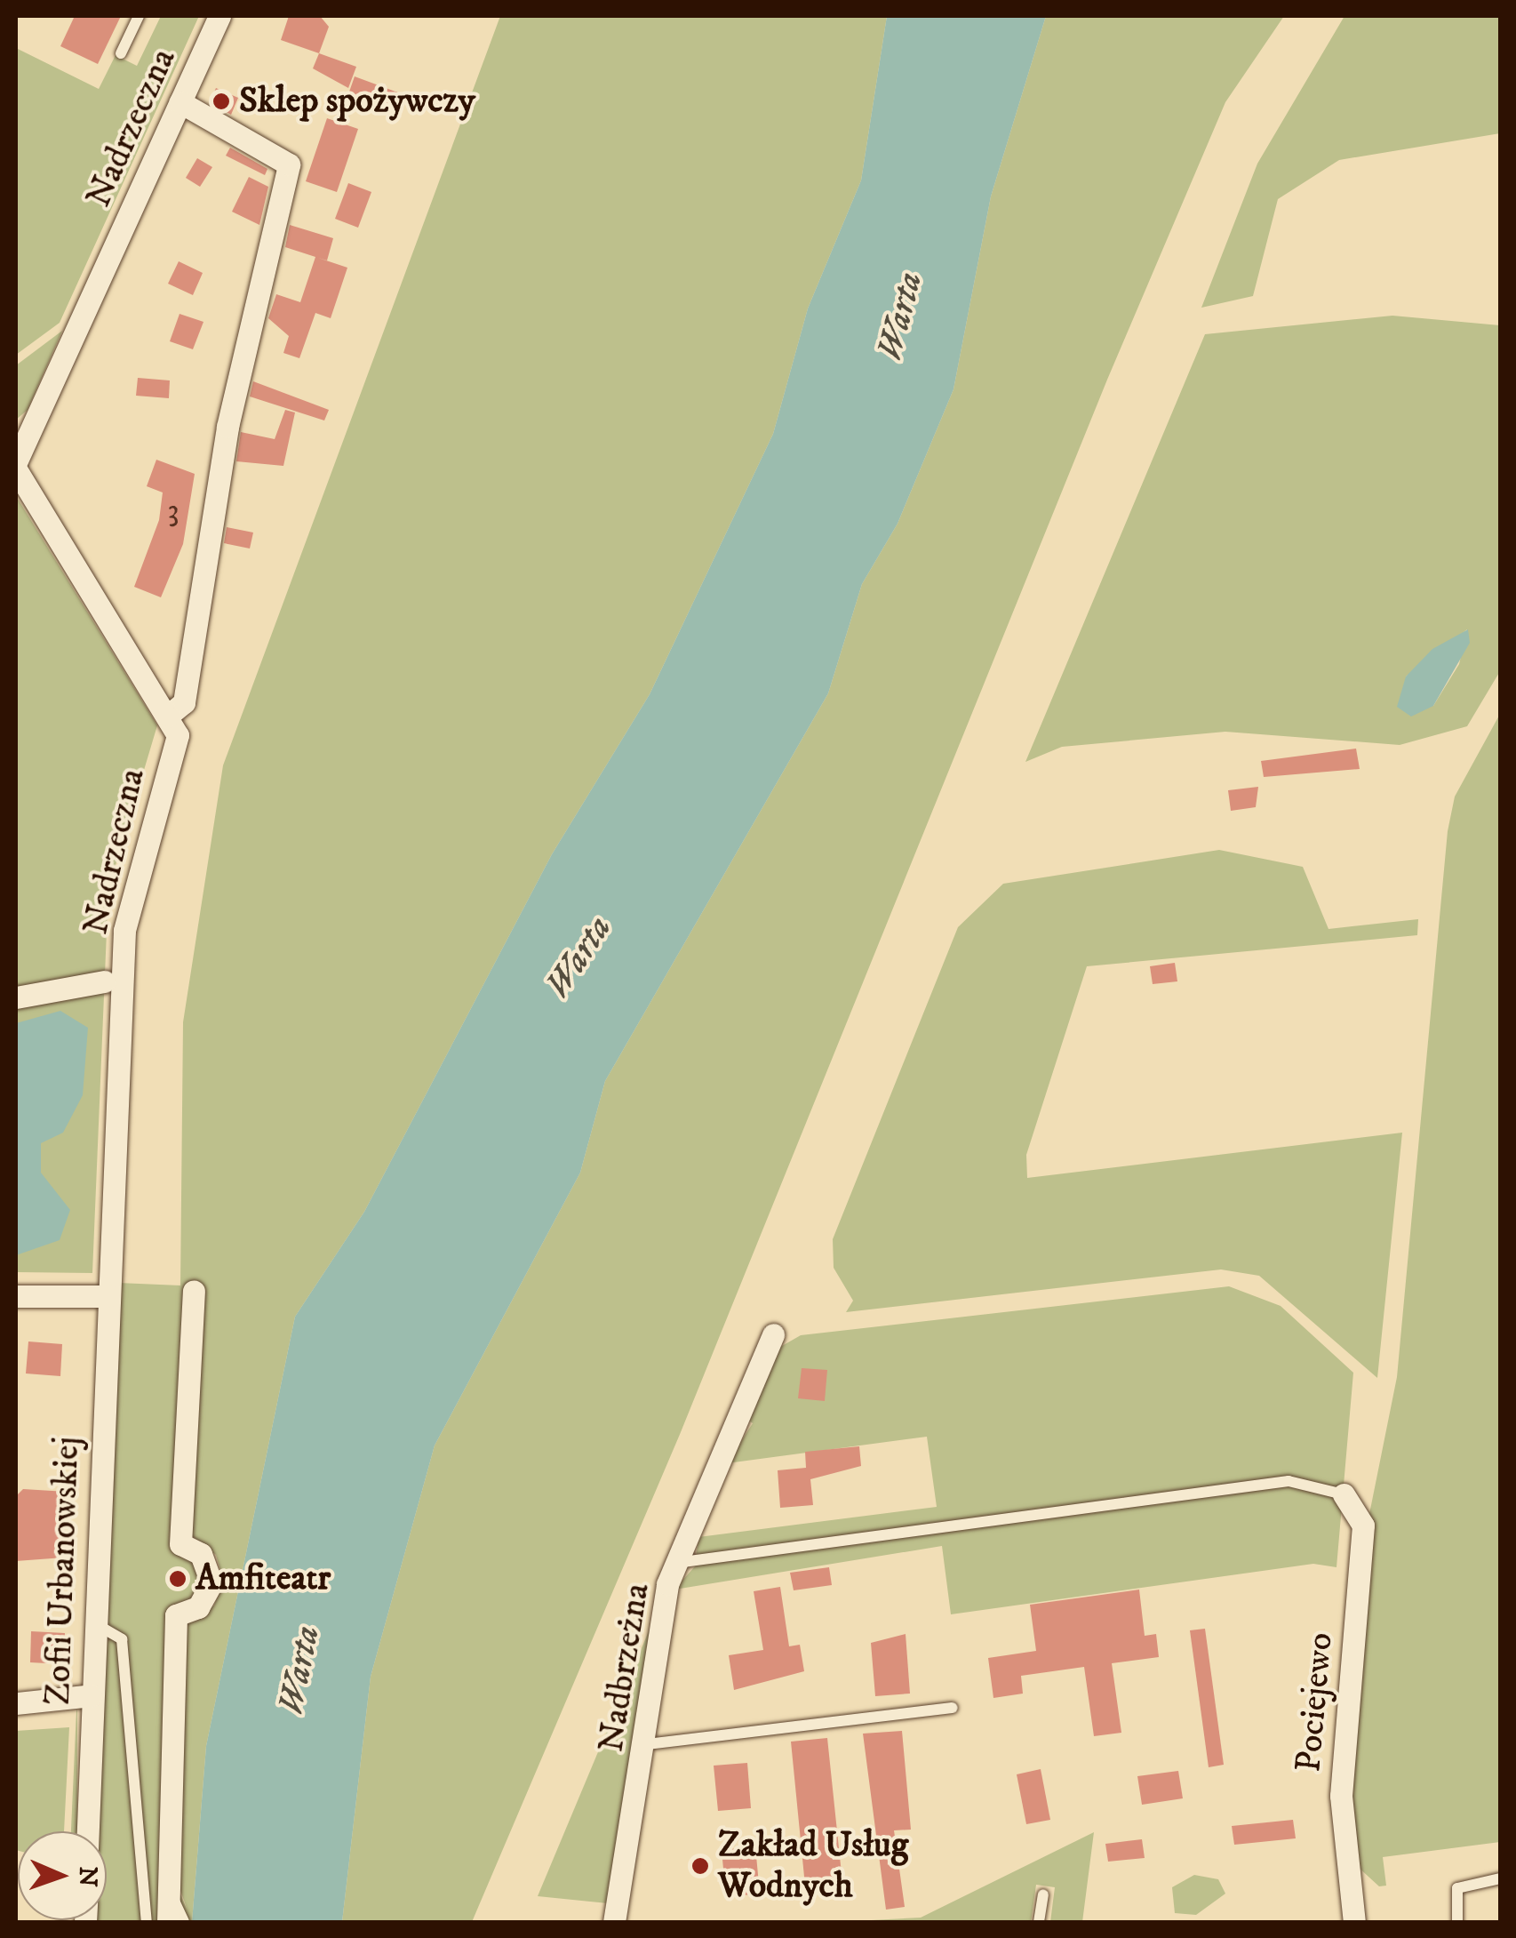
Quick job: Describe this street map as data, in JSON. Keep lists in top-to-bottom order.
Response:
{
  "streets": {
    "street": [
      "Nadrzeczna",
      "Zofii Urbanowskiej",
      "Nadbrzeżna",
      "Pociejewo"
    ]
  },
  "crossings": [
    ["Nadrzeczna", "Zofii Urbanowskiej"]
  ],
  "water": ["Warta"],
  "places": ["Sklep spożywczy", "Amfiteatr", "Zakład Usług Wodnych"],
  "house_numbers": ["3"],
  "north": "right"
}
